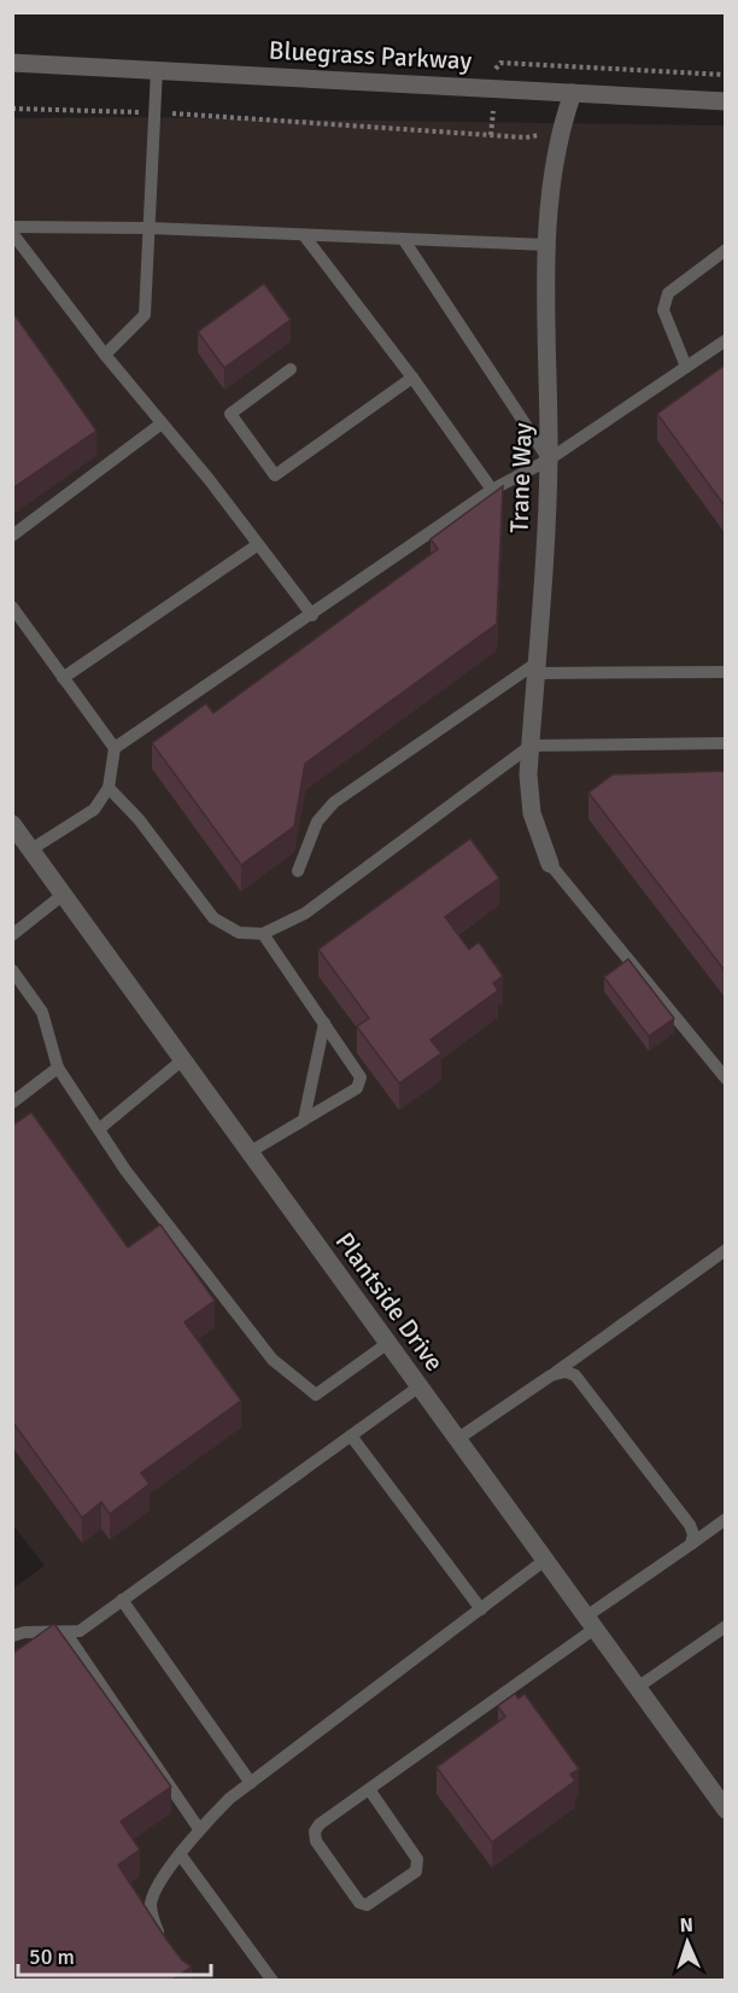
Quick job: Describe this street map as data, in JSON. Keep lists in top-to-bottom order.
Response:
{
  "streets": {
    "street": ["Bluegrass Parkway", "Trane Way", "Plantside Drive"]
  },
  "crossings": [
    ["Bluegrass Parkway", "Trane Way"]
  ],
  "scale_bar": "50 m",
  "north": "top"
}
